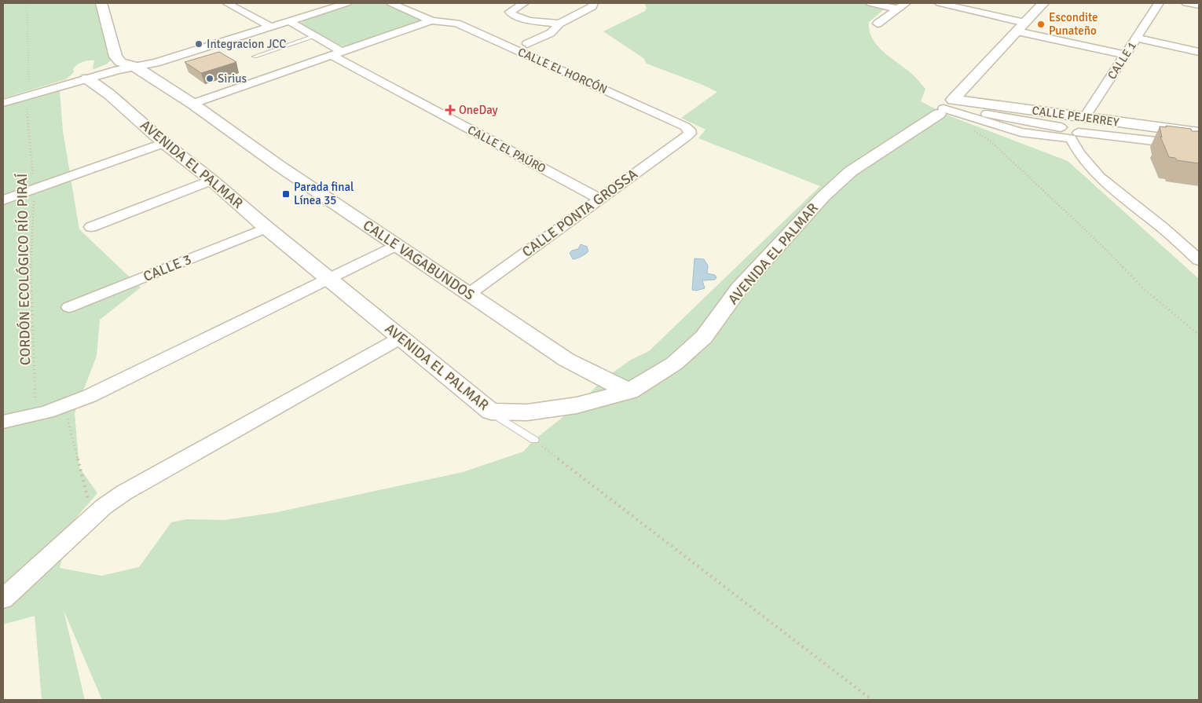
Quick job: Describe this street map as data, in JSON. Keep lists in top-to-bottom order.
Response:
{
  "streets": {
    "street": [
      "CALLE 1",
      "CALLE EL HORCÓN",
      "CALLE PEJERREY",
      "CALLE EL PAÚRO",
      "AVENIDA EL PALMAR",
      "CALLE PONTA GROSSA",
      "CALLE VAGABUNDOS",
      "CALLE 3"
    ],
    "path": ["CORDÓN ECOLÓGICO RÍO PIRAÍ"]
  },
  "crossings": [
    ["CALLE 1", "CALLE PEJERREY"],
    ["CALLE EL HORCÓN", "CALLE PONTA GROSSA"],
    ["CALLE PEJERREY", "AVENIDA EL PALMAR"],
    ["CALLE EL PAÚRO", "CALLE PONTA GROSSA"],
    ["AVENIDA EL PALMAR", "CALLE VAGABUNDOS"],
    ["AVENIDA EL PALMAR", "CALLE 3"],
    ["CALLE PONTA GROSSA", "CALLE VAGABUNDOS"]
  ],
  "places": {
    "other": ["Escondite Punateño", "Integracion JCC", "Sirius"],
    "health": ["OneDay"],
    "transit": ["Parada final Línea 35"]
  }
}
